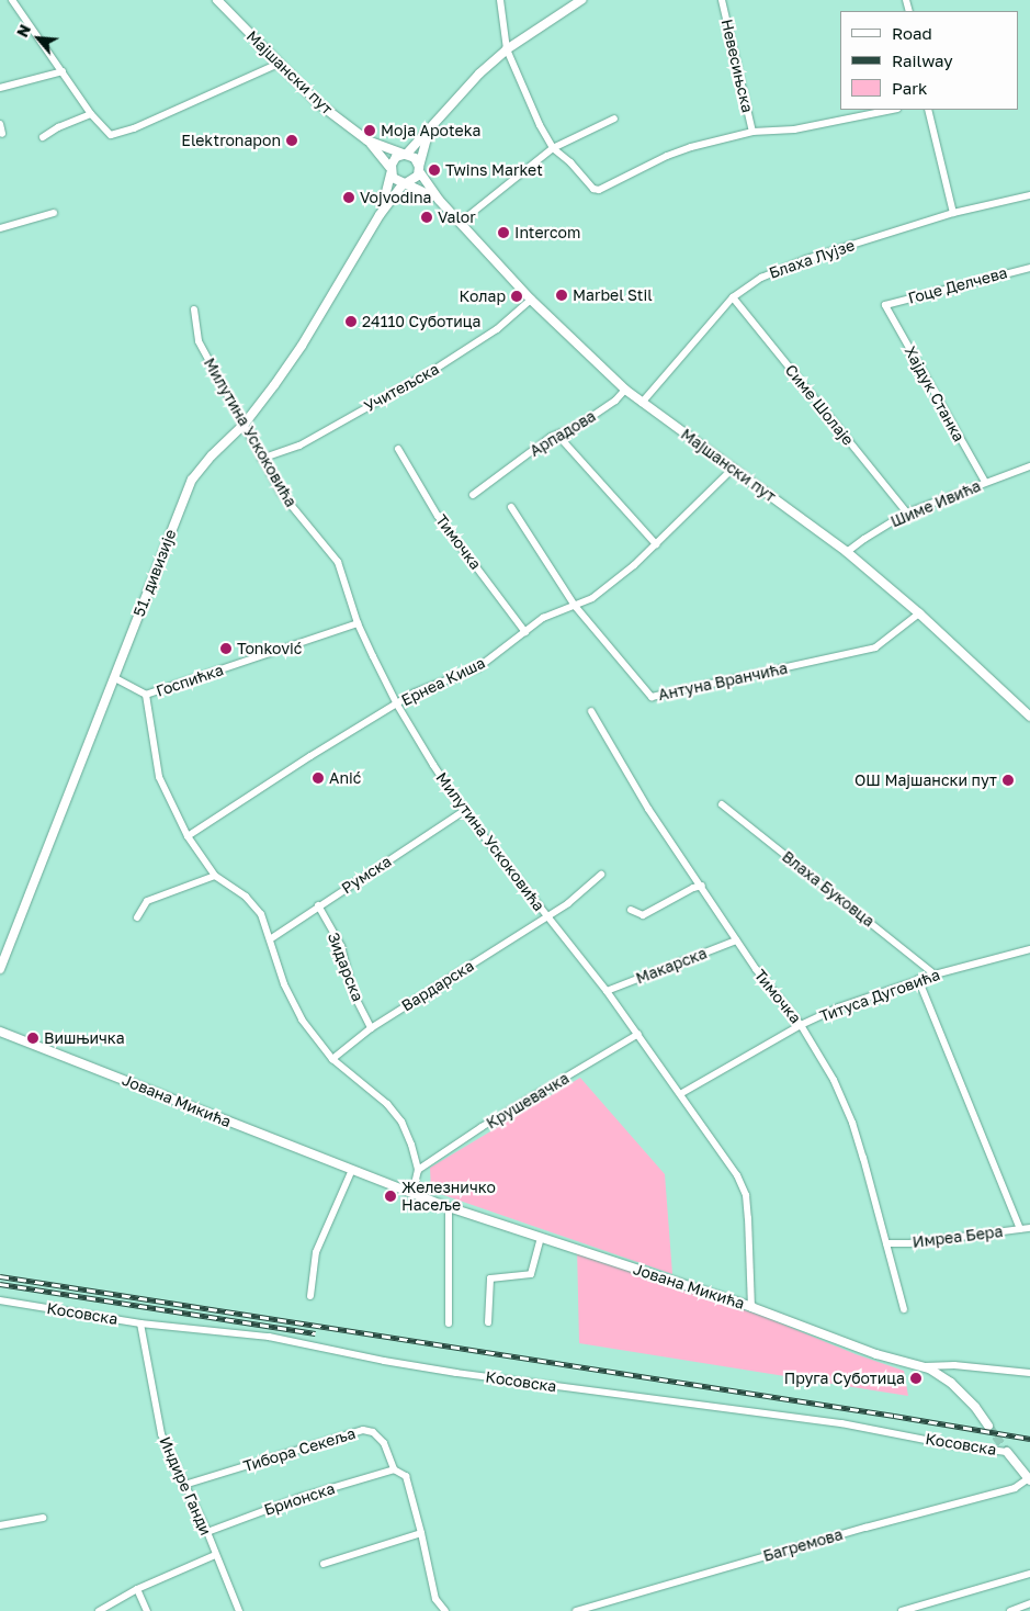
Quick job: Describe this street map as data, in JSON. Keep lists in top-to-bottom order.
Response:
{
  "streets": {
    "street": [
      "Невесињска",
      "Мајшански пут",
      "Блаха Лујзе",
      "Гоце Делчева",
      "Учитељска",
      "Хајдук Станка",
      "Симе Шолаје",
      "Милутина Ускоковића",
      "Арпадова",
      "Шиме Ивића",
      "Тимочка",
      "51. дивизије",
      "Госпићка",
      "Ернеа Киша",
      "Антуна Вранчића",
      "Румска",
      "Влаха Буковца",
      "Макарска",
      "Зидарска",
      "Вардарска",
      "Титуса Дуговића",
      "Јована Микића",
      "Крушевачка",
      "Имреа Бера",
      "Косовска",
      "Тибора Секеља",
      "Индире Ганди",
      "Брионска",
      "Багремова"
    ]
  },
  "crossings": [
    ["Мајшански пут", "Блаха Лујзе"],
    ["Мајшански пут", "Учитељска"],
    ["Мајшански пут", "Арпадова"],
    ["Мајшански пут", "Шиме Ивића"],
    ["Мајшански пут", "51. дивизије"],
    ["Мајшански пут", "Ернеа Киша"],
    ["Мајшански пут", "Антуна Вранчића"],
    ["Блаха Лујзе", "Симе Шолаје"],
    ["Гоце Делчева", "Хајдук Станка"],
    ["Учитељска", "Милутина Ускоковића"],
    ["Хајдук Станка", "Шиме Ивића"],
    ["Симе Шолаје", "Шиме Ивића"],
    ["Милутина Ускоковића", "51. дивизије"],
    ["Милутина Ускоковића", "Госпићка"],
    ["Милутина Ускоковића", "Ернеа Киша"],
    ["Милутина Ускоковића", "Румска"],
    ["Милутина Ускоковића", "Макарска"],
    ["Милутина Ускоковића", "Вардарска"],
    ["Милутина Ускоковића", "Титуса Дуговића"],
    ["Милутина Ускоковића", "Јована Микића"],
    ["Милутина Ускоковића", "Крушевачка"],
    ["Тимочка", "Ернеа Киша"],
    ["Тимочка", "Макарска"],
    ["Тимочка", "Титуса Дуговића"],
    ["Тимочка", "Имреа Бера"],
    ["Ернеа Киша", "Антуна Вранчића"],
    ["Румска", "Зидарска"],
    ["Влаха Буковца", "Титуса Дуговића"],
    ["Зидарска", "Вардарска"],
    ["Јована Микића", "Косовска"],
    ["Косовска", "Индире Ганди"],
    ["Косовска", "Багремова"],
    ["Тибора Секеља", "Индире Ганди"],
    ["Тибора Секеља", "Брионска"],
    ["Индире Ганди", "Брионска"]
  ],
  "places": [
    "Moja Apoteka",
    "Elektronapon",
    "Twins Market",
    "Vojvodina",
    "Valor",
    "Intercom",
    "Marbel Stil",
    "Колар",
    "24110 Суботица",
    "Tonković",
    "Anić",
    "ОШ Мајшански пут",
    "Вишњичка",
    "Железничко Насеље",
    "Пруга Суботица"
  ],
  "legend": ["Road", "Railway", "Park"],
  "north": "top left"
}
